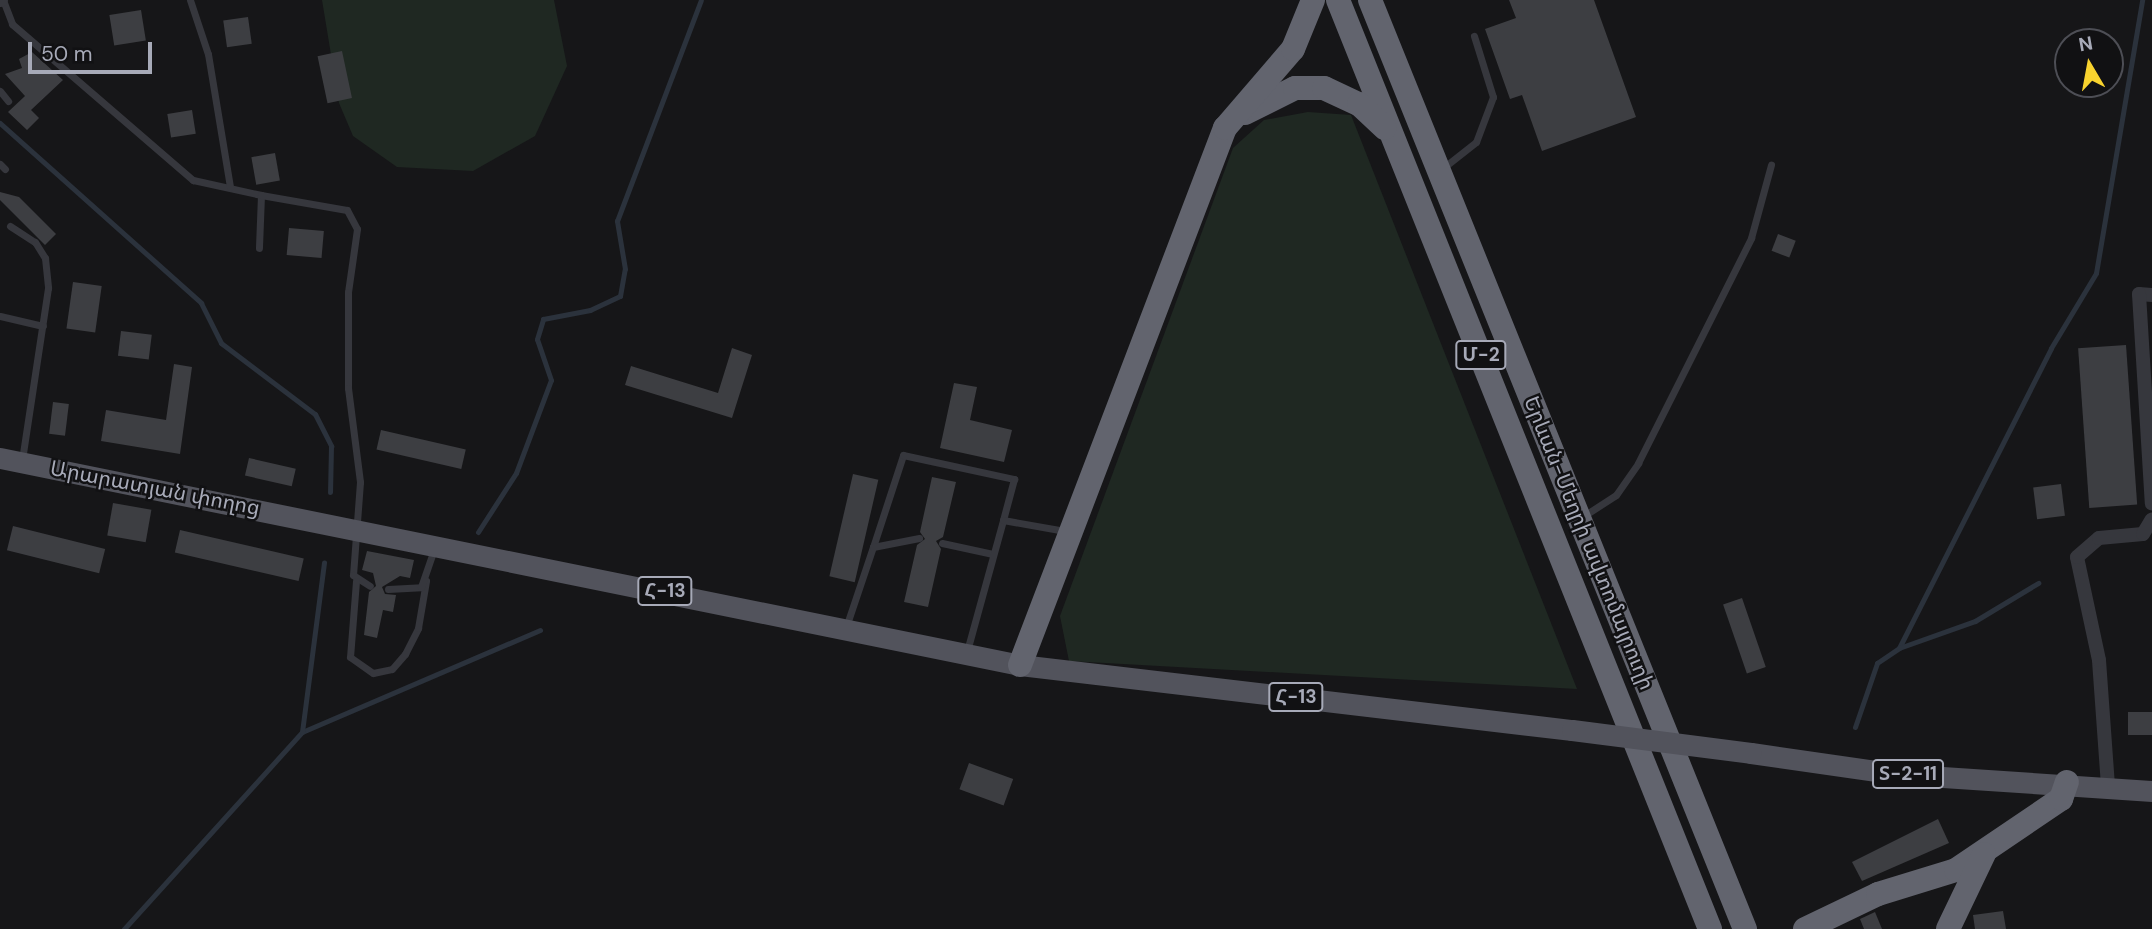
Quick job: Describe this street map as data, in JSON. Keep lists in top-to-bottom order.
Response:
{
  "streets": {
    "highway": ["Մ-2", "Երևան-Մեղրի ավտոմայրուղի"],
    "main road": ["Արարատյան փողոց", "Հ-13", "Տ-2-11"]
  },
  "crossings": [
    ["Արարատյան փողոց", "Հ-13"],
    ["Հ-13", "Տ-2-11"]
  ],
  "scale_bar": "50 m",
  "north": "top"
}
